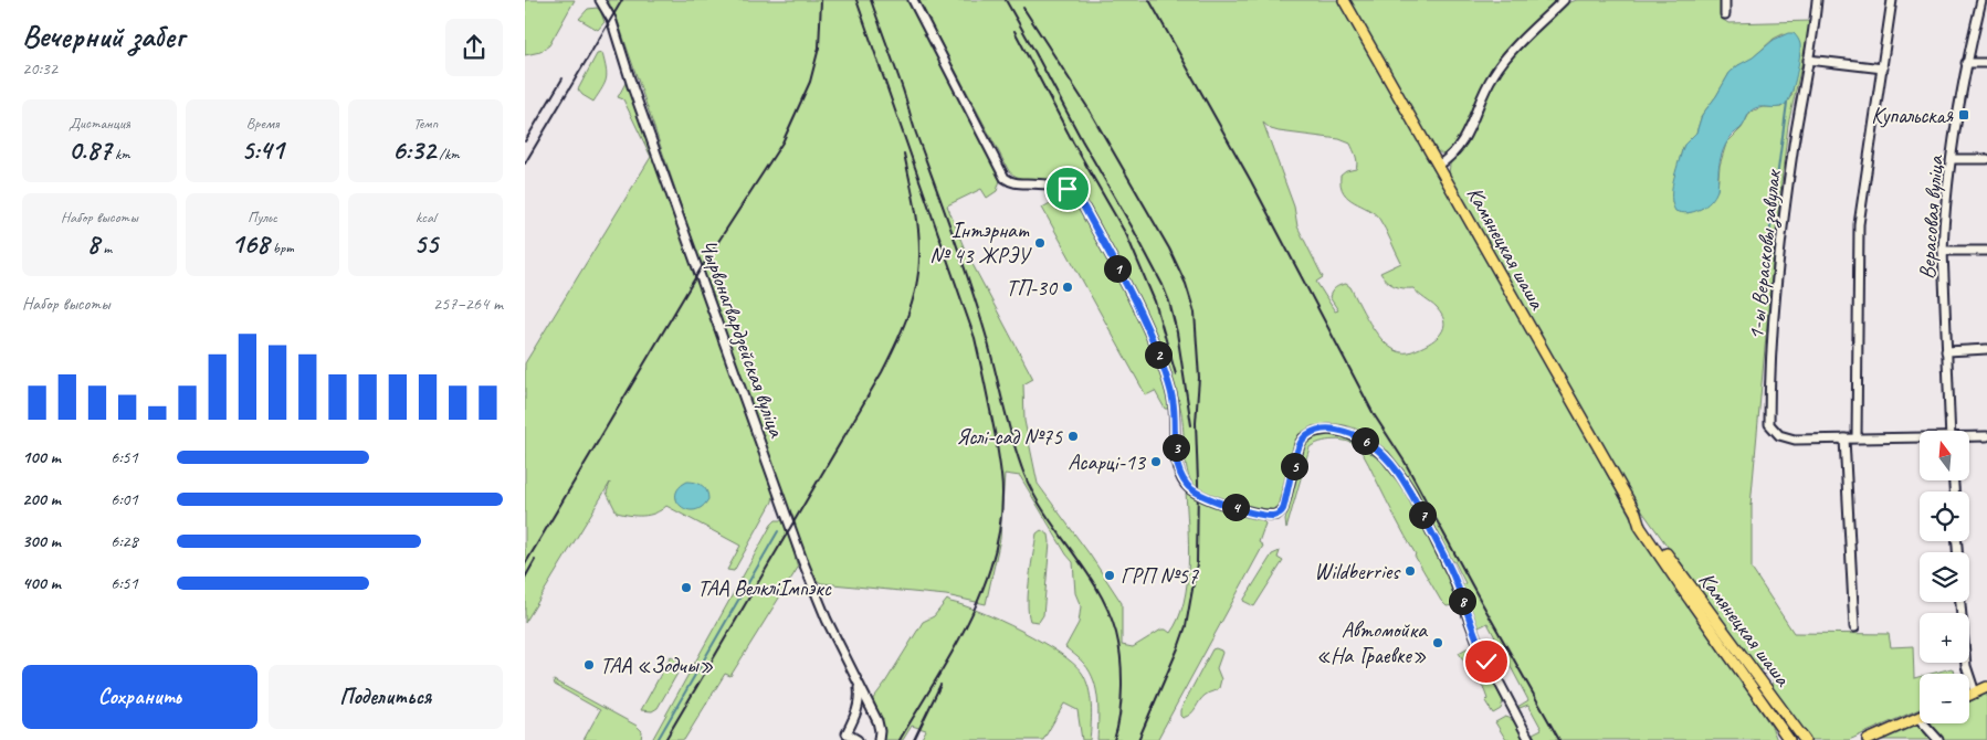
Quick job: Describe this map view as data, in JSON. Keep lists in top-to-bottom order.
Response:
{
  "streets": {
    "main road": ["Камянецкая шаша"],
    "street": ["Верасовая вуліца", "1-ы Верасковы завулак", "Чырвонагвардзейская вуліца"]
  },
  "places": {
    "transit": ["Купальская"],
    "other": [
      "Інтэрнат № 43 ЖРЭУ",
      "ТП-30",
      "Яслі-сад №75",
      "Асарці-13",
      "Wildberries",
      "ГРП №57",
      "ТАА ВелкліІмпэкс",
      "Автомойка «На Граевке»",
      "ТАА «Зодчы»"
    ]
  },
  "north": "top",
  "page": {
    "heading": ["Вечерний забег", "20:32"],
    "stats": [
      ["Дистанция", "0.87 km"],
      ["Время", "5:41"],
      ["Темп", "6:32 /km"],
      ["Набор высоты", "8 m"],
      ["Пульс", "168 bpm"],
      ["kcal", "55"]
    ],
    "pins": [
      "1",
      "2",
      "6",
      "3",
      "5",
      "4",
      "7",
      "8"
    ],
    "chart": ["Набор высоты", "257–264 m"],
    "map_buttons": ["+", "−"],
    "list": [
      {
        "name": "100 m",
        "note": "6:51"
      },
      {
        "name": "200 m",
        "note": "6:01"
      },
      {
        "name": "300 m",
        "note": "6:28"
      },
      {
        "name": "400 m",
        "note": "6:51"
      }
    ],
    "buttons": ["Сохранить", "Поделиться"]
  }
}
